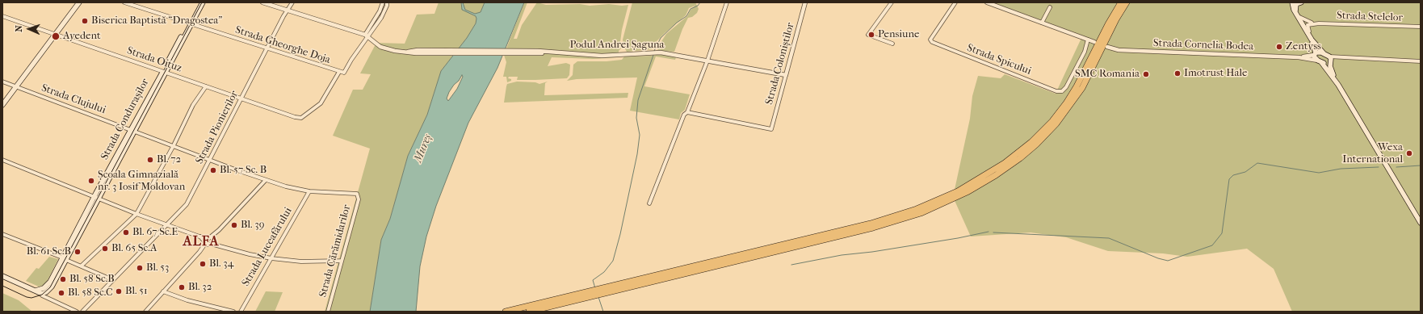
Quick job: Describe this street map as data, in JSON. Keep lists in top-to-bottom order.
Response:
{
  "streets": {
    "main road": ["Strada Condurașilor"],
    "street": [
      "Strada Stelelor",
      "Strada Gheorghe Doja",
      "Podul Andrei Șaguna",
      "Strada Cornelia Bodea",
      "Strada Oituz",
      "Strada Spicului",
      "Strada Coloniștilor",
      "Strada Clujului",
      "Strada Pionierilor",
      "Strada Luceafărului",
      "Strada Cărămidarilor"
    ]
  },
  "crossings": [
    ["Strada Gheorghe Doja", "Podul Andrei Șaguna"],
    ["Strada Gheorghe Doja", "Strada Oituz"],
    ["Strada Gheorghe Doja", "Strada Condurașilor"],
    ["Strada Gheorghe Doja", "Strada Pionierilor"],
    ["Podul Andrei Șaguna", "Strada Coloniștilor"],
    ["Podul Andrei Șaguna", "Strada Pionierilor"],
    ["Strada Oituz", "Strada Condurașilor"],
    ["Strada Oituz", "Strada Pionierilor"],
    ["Strada Clujului", "Strada Condurașilor"],
    ["Strada Clujului", "Strada Pionierilor"],
    ["Strada Clujului", "Strada Luceafărului"],
    ["Strada Clujului", "Strada Cărămidarilor"]
  ],
  "districts": ["ALFA"],
  "water": ["Mureș"],
  "places": [
    "Biserica Baptistă “Dragostea\"",
    "Pensiune",
    "Ayedent",
    "Zentyss",
    "Imotrust Hale",
    "SMC Romania",
    "Wexa International",
    "Bl. 72",
    "Bl. 57 Sc. B",
    "Școala Gimnazială nr. 3 Iosif Moldovan",
    "Bl. 39",
    "Bl. 67 Sc.E",
    "Bl. 65 Sc.A",
    "Bl. 61 Sc.B",
    "Bl. 34",
    "Bl. 53",
    "Bl. 58 Sc.B",
    "Bl. 32",
    "Bl. 51",
    "Bl. 58 Sc.C"
  ],
  "north": "left"
}
